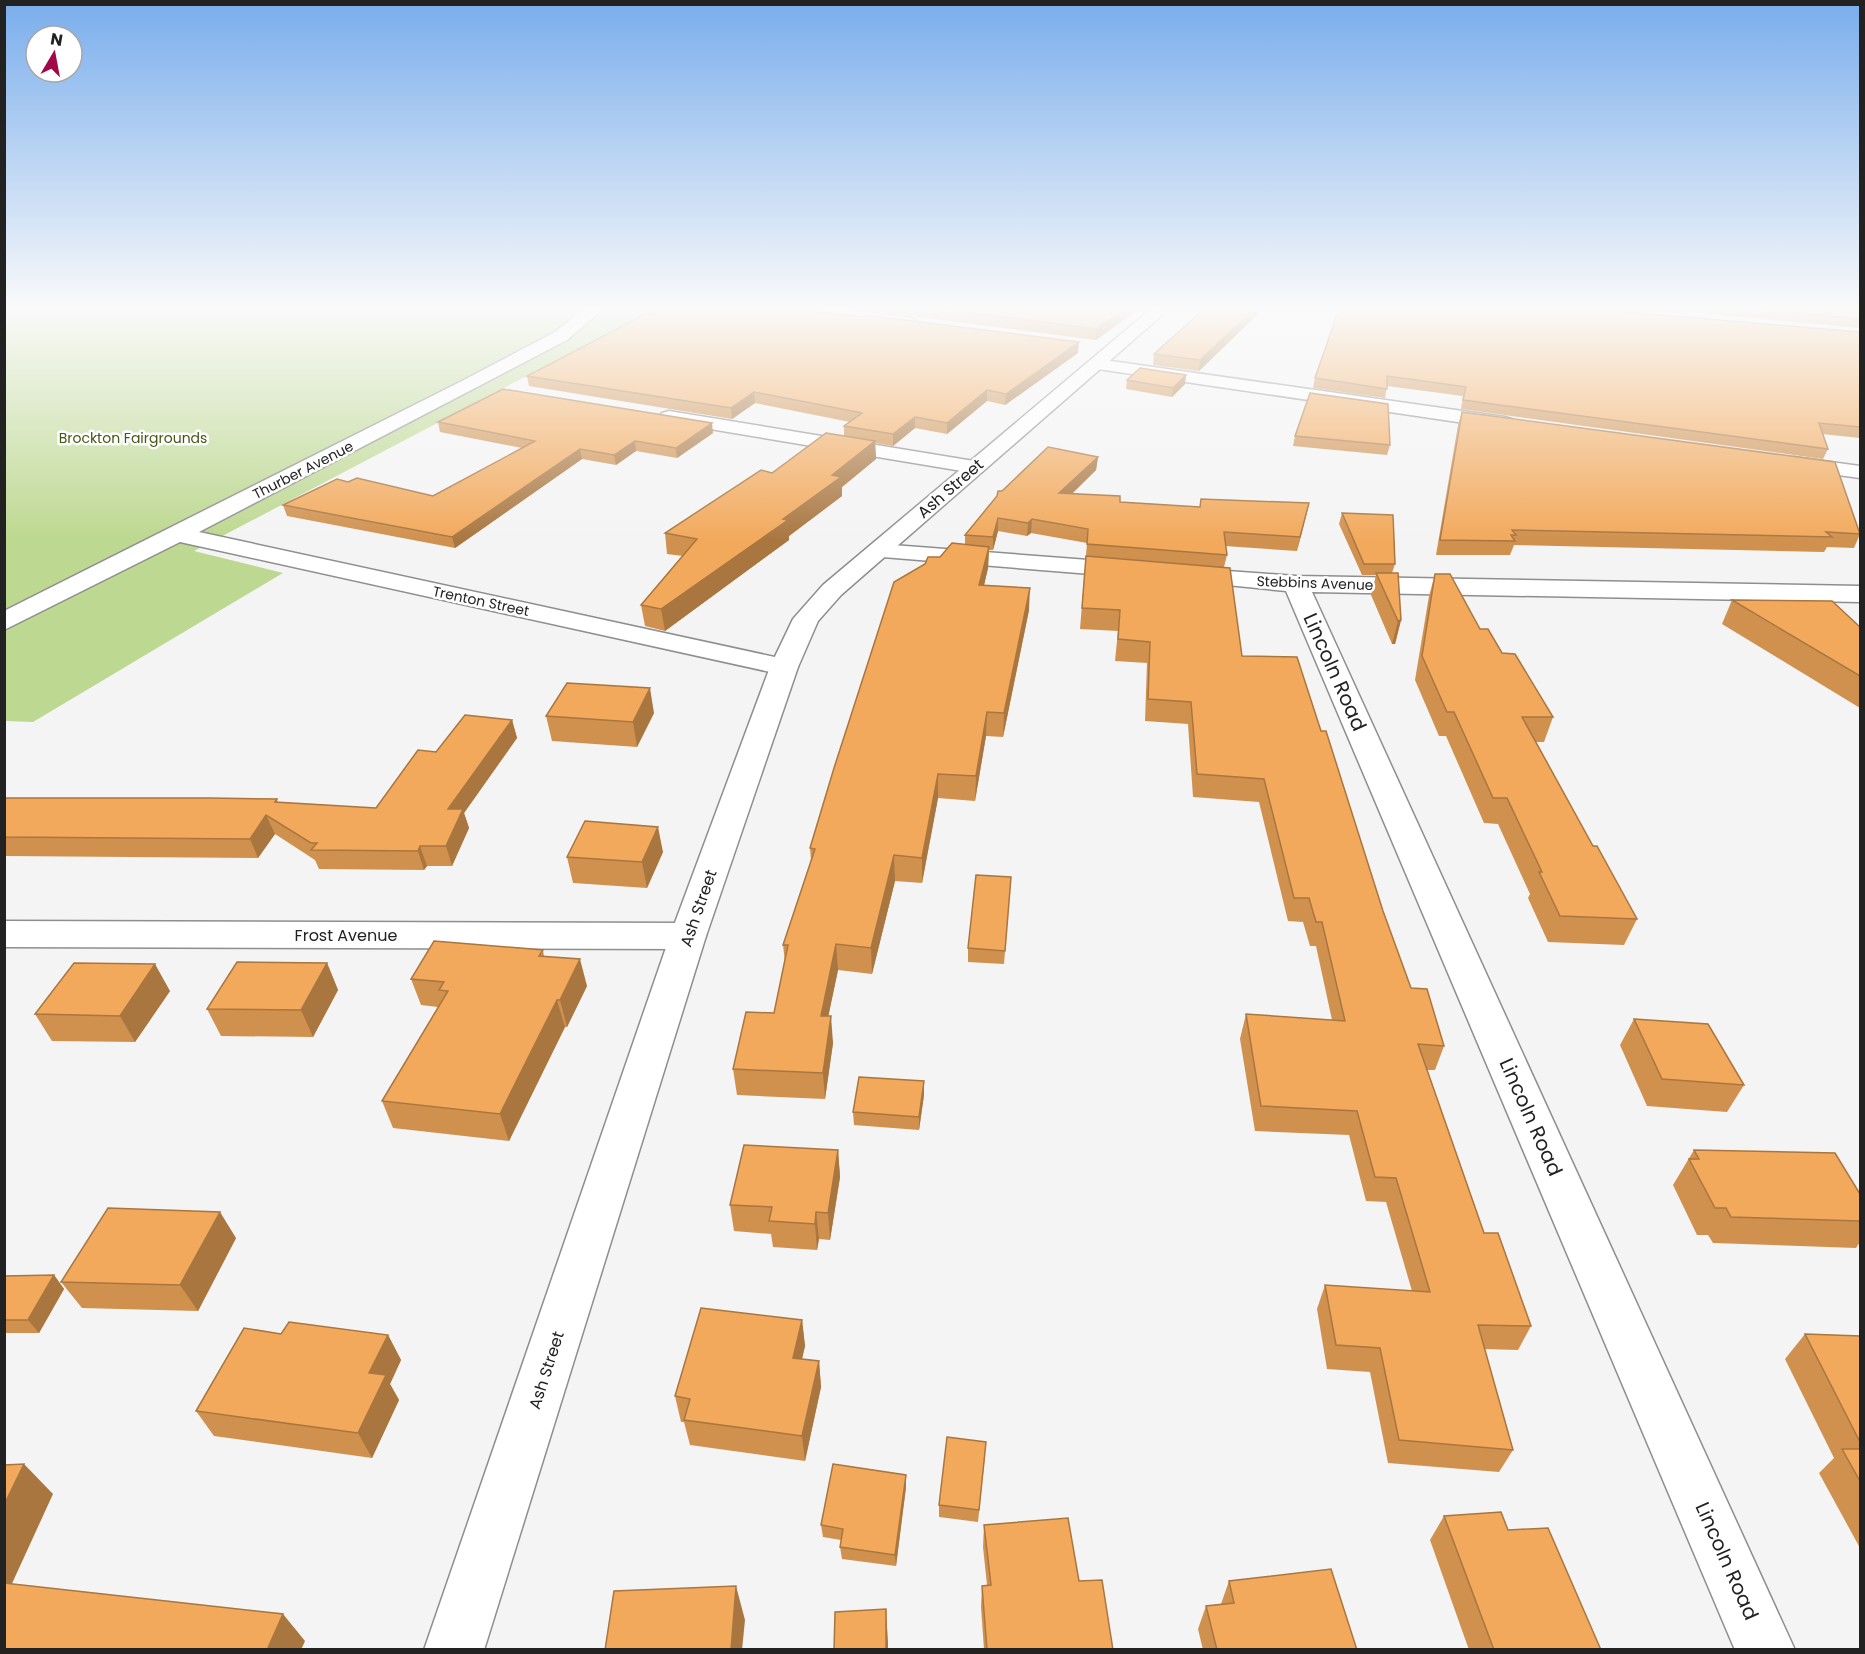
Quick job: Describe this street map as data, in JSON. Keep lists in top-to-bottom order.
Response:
{
  "streets": {
    "street": [
      "Thurber Avenue",
      "Ash Street",
      "Stebbins Avenue",
      "Trenton Street",
      "Lincoln Road",
      "Frost Avenue"
    ]
  },
  "crossings": [
    ["Thurber Avenue", "Trenton Street"],
    ["Ash Street", "Stebbins Avenue"],
    ["Ash Street", "Trenton Street"],
    ["Ash Street", "Frost Avenue"],
    ["Stebbins Avenue", "Lincoln Road"]
  ],
  "parks": ["Brockton Fairgrounds"],
  "north": "top"
}
